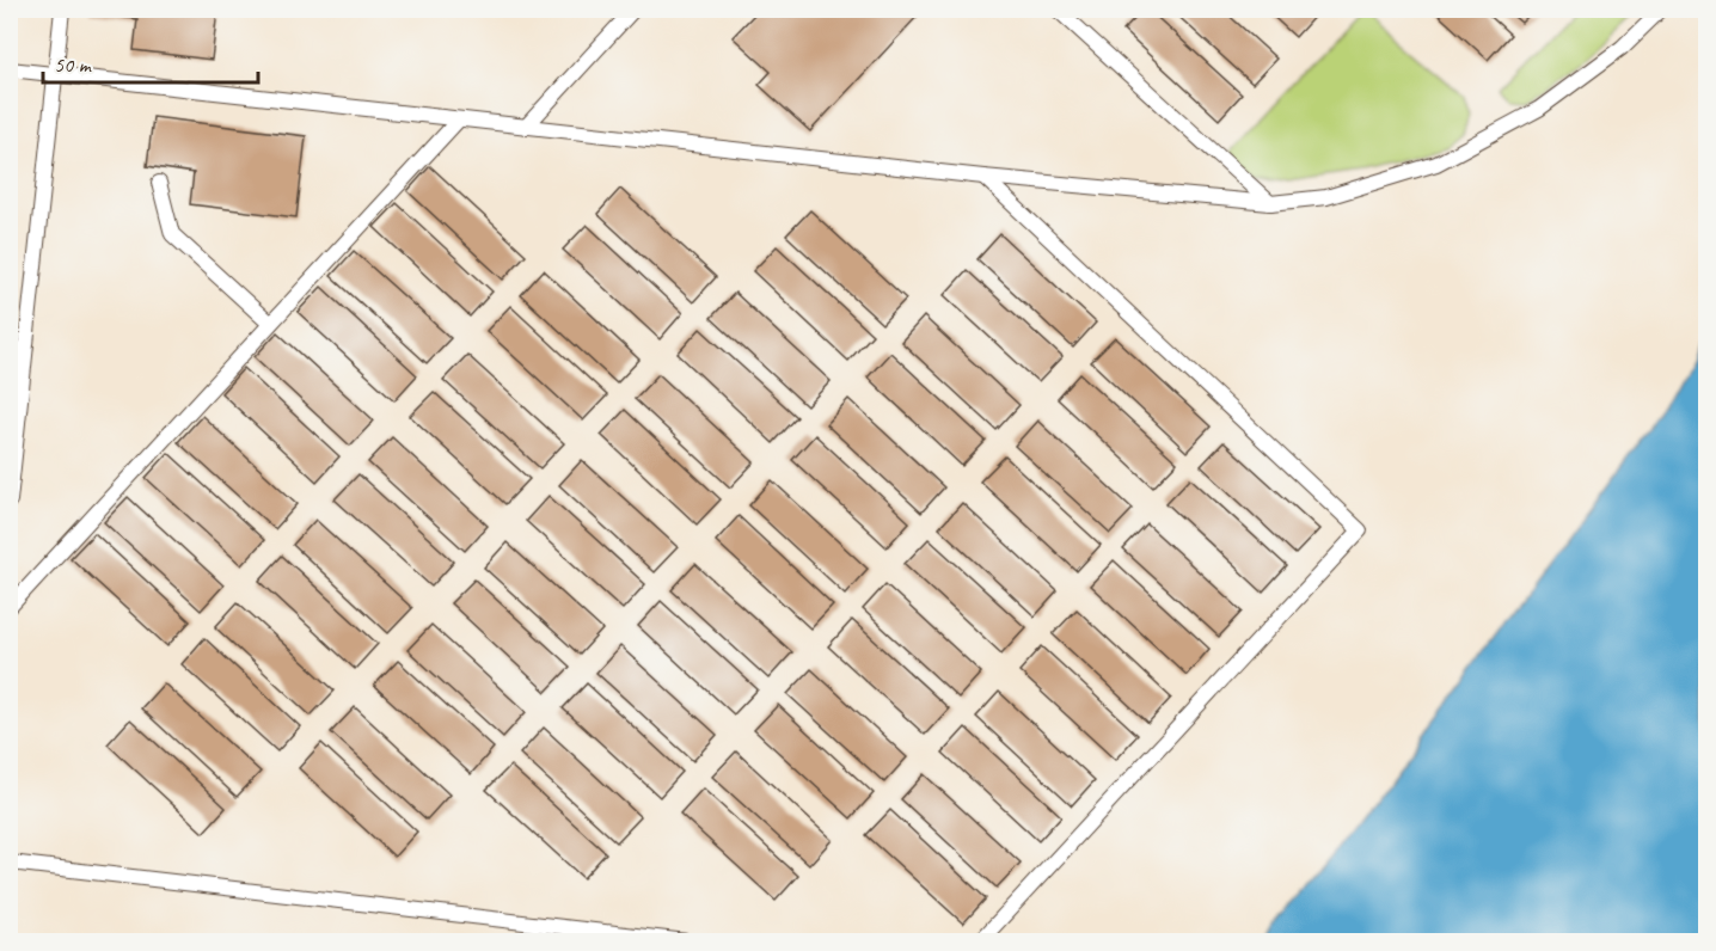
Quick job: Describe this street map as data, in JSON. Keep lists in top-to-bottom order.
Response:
{
  "scale_bar": "50 m"
}
